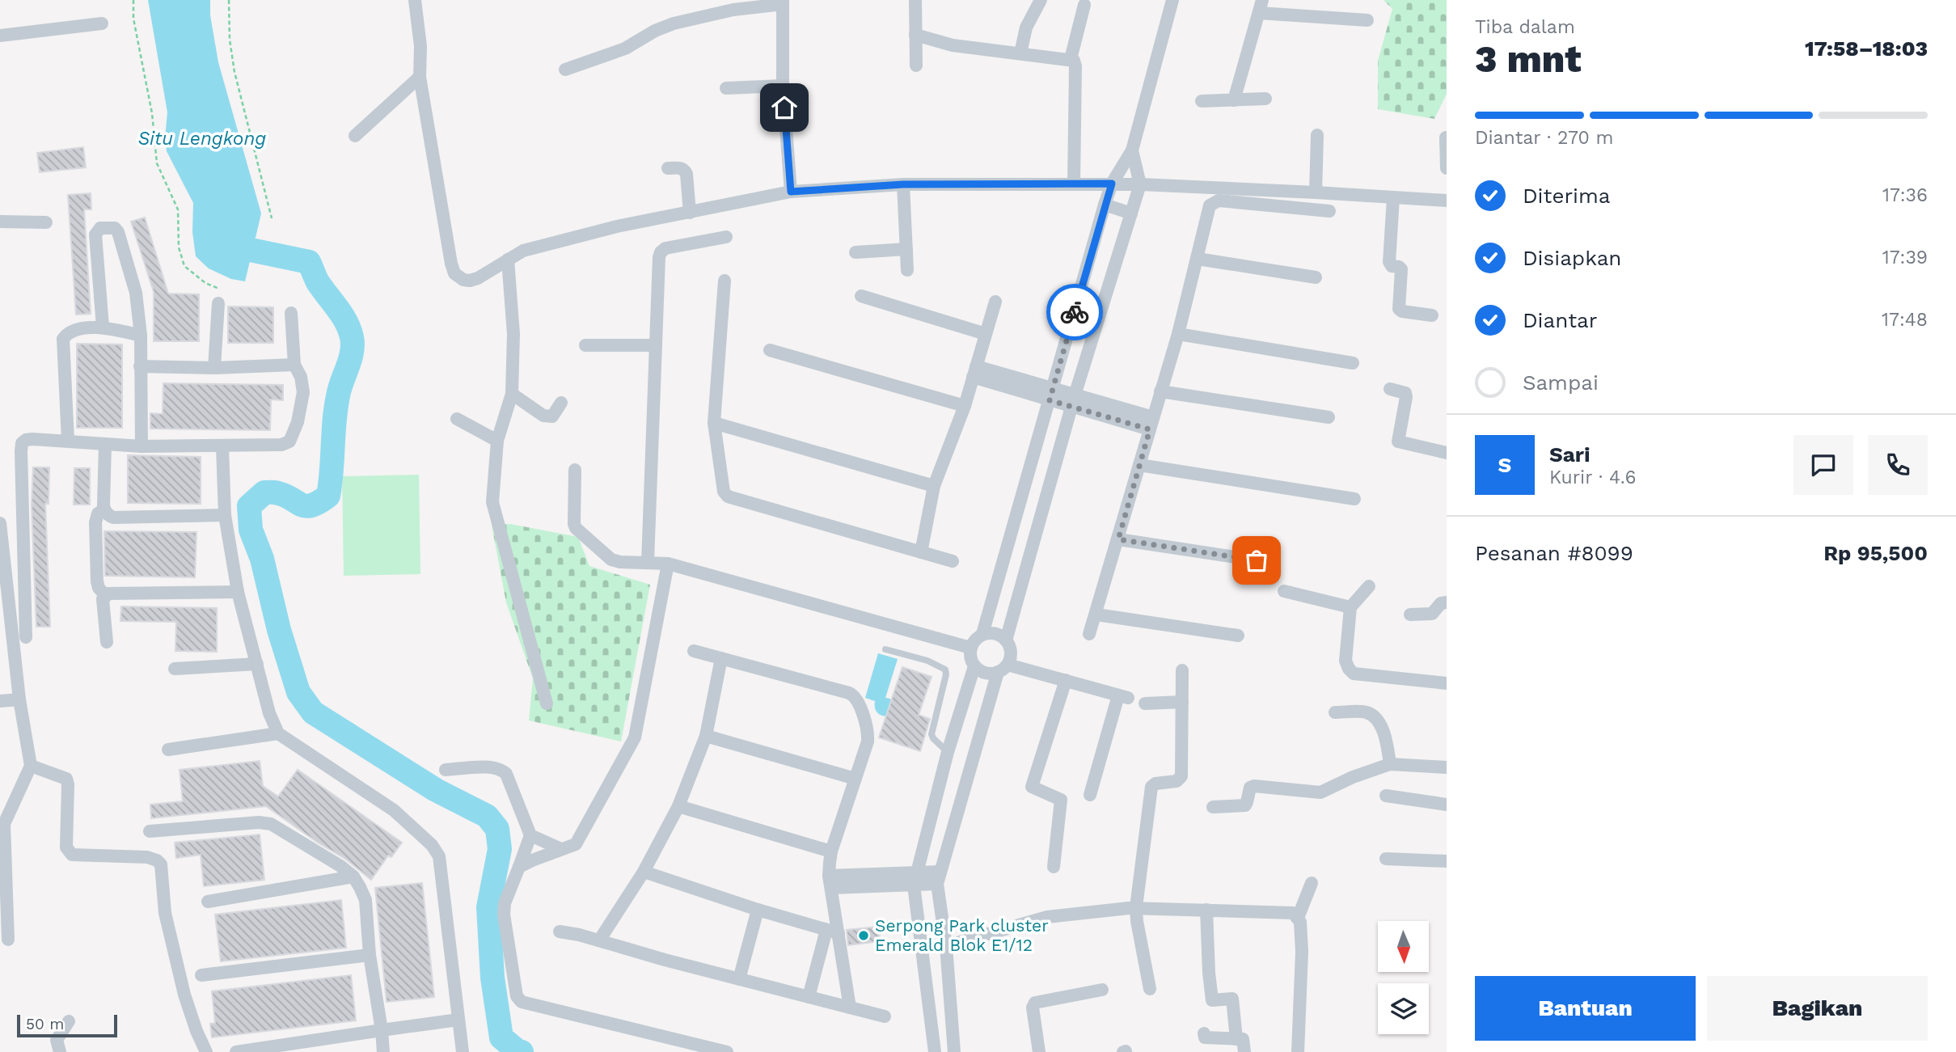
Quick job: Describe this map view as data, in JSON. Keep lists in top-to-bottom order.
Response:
{
  "water": ["Situ Lengkong"],
  "places": ["Serpong Park cluster Emerald Blok E1/12"],
  "scale_bar": "50 m",
  "north": "bottom",
  "page": {
    "heading": ["3 mnt", "Tiba dalam", "17:58–18:03"],
    "panel": [
      "Sari",
      "Kurir · 4.6",
      "Pesanan #8099",
      "Rp 95,500"
    ],
    "bar": "Diantar · 270 m",
    "list": [
      ["Diterima", "17:36"],
      ["Disiapkan", "17:39"],
      ["Diantar", "17:48"],
      "Sampai"
    ],
    "round": "S",
    "buttons": ["Bantuan", "Bagikan"],
    "scale": "50 m"
  }
}
